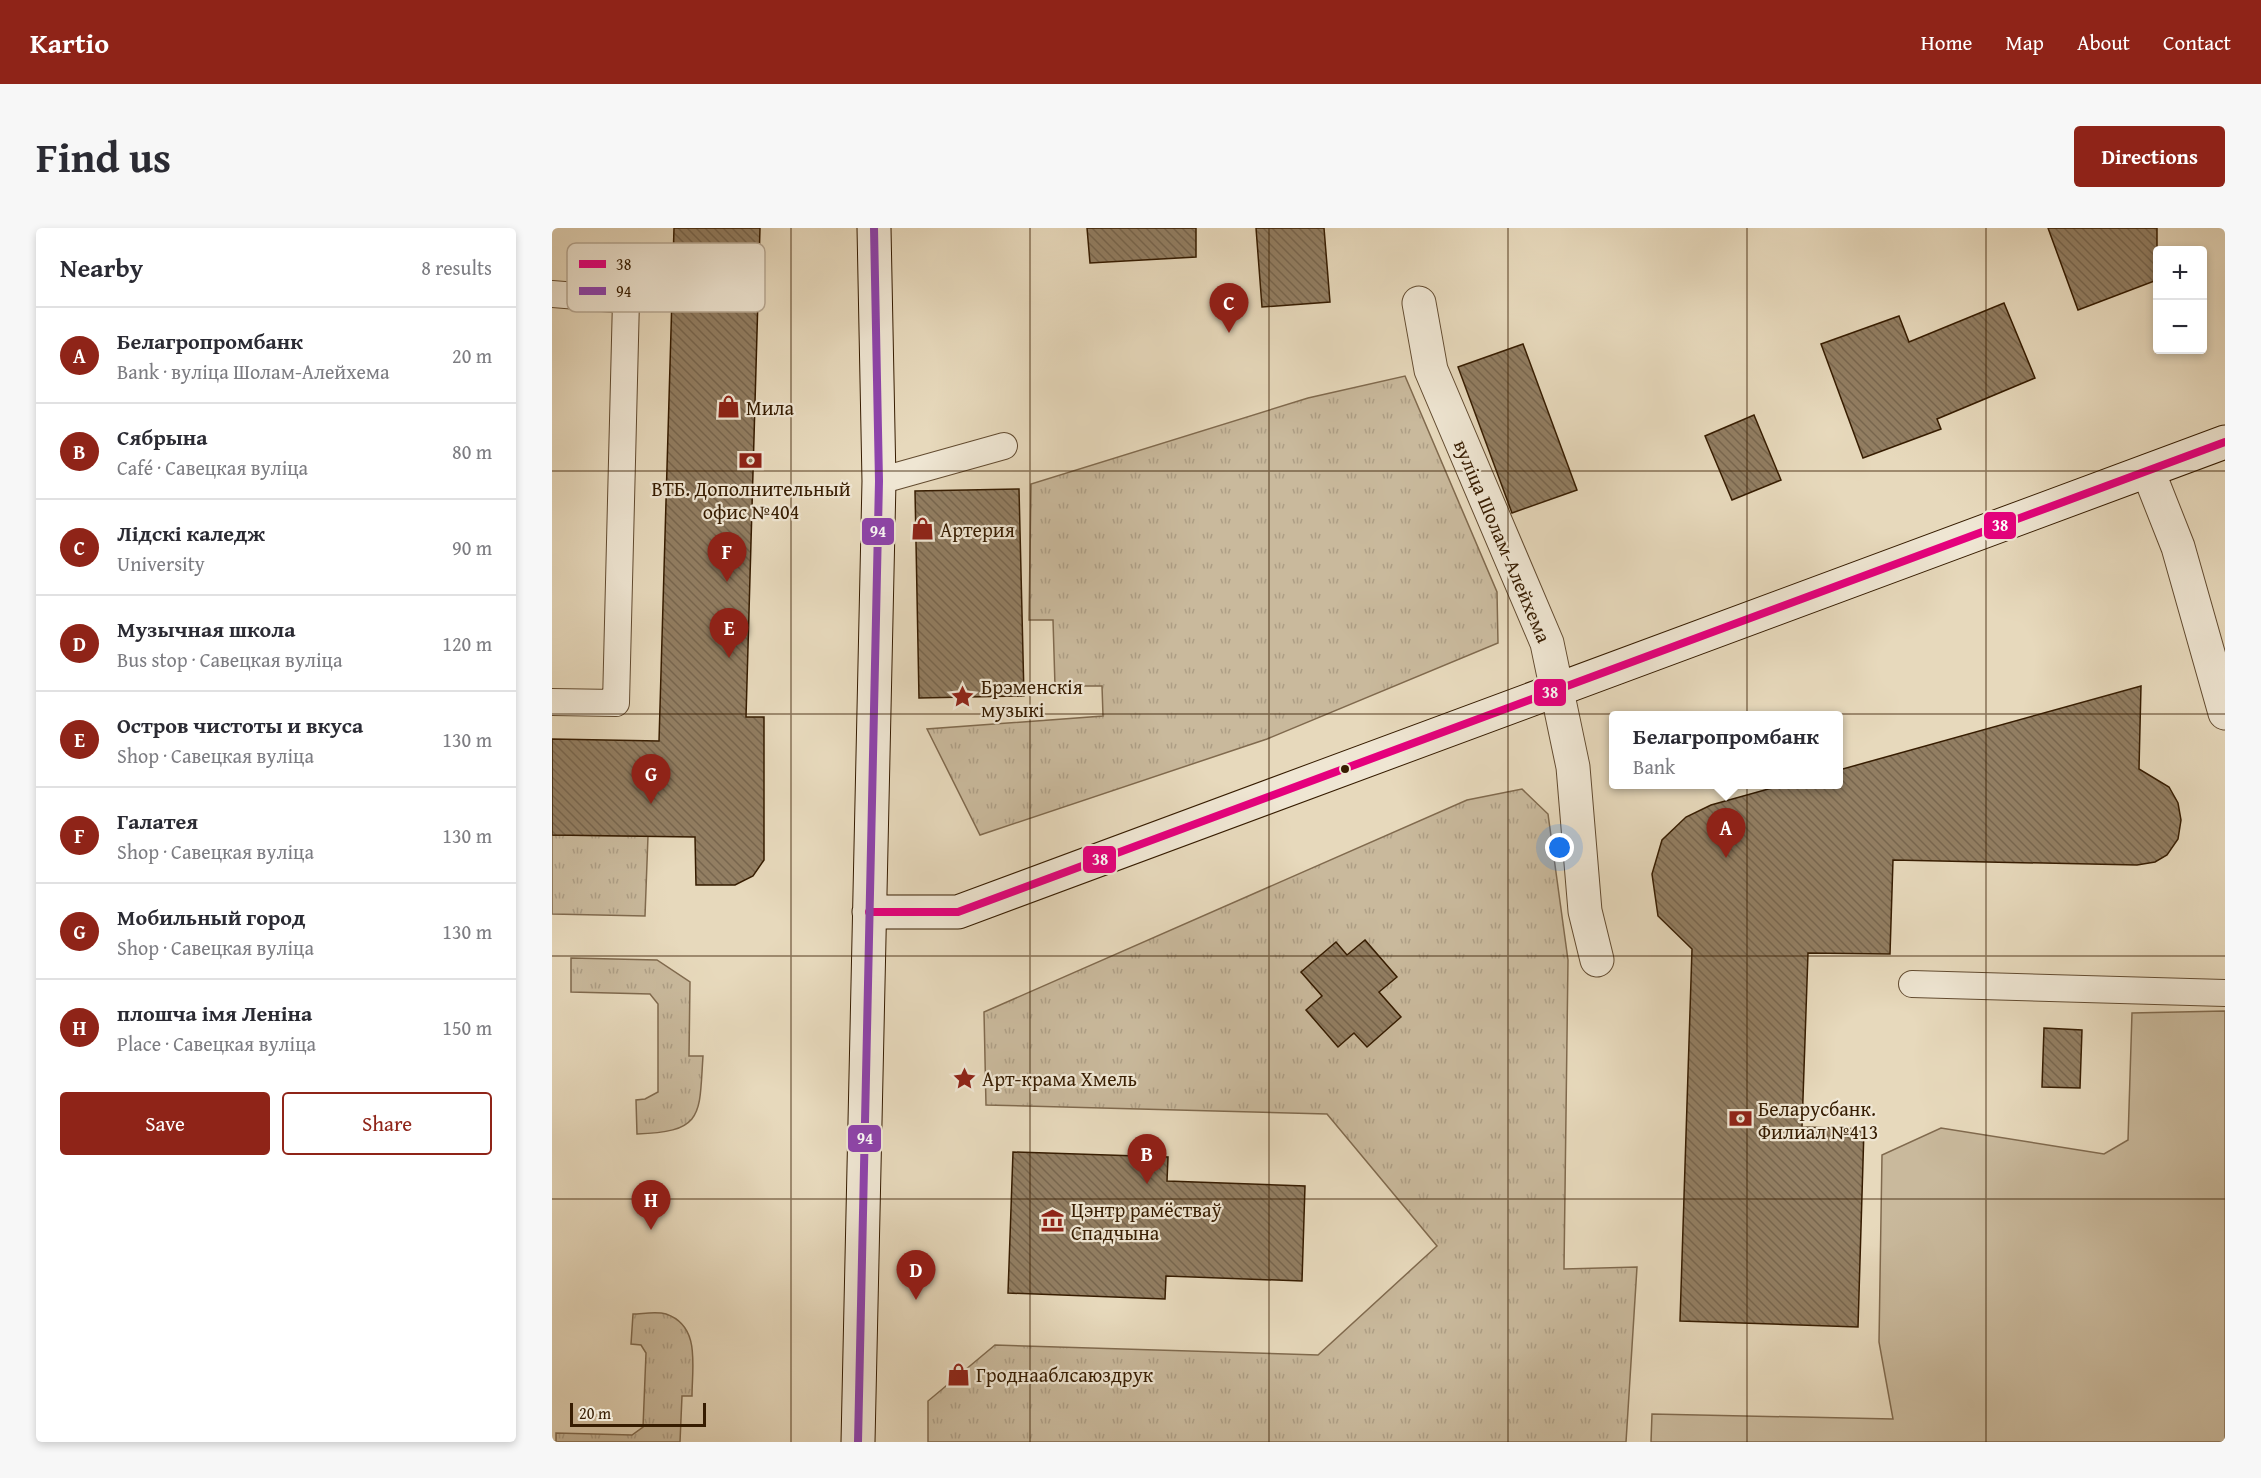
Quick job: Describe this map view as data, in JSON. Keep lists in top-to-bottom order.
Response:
{
  "streets": {
    "main road": ["вуліца Шолам-Алейхема"]
  },
  "places": {
    "shop": ["Мила", "Артерия", "Гроднааблсаюздрук"],
    "bank": ["ВТБ. Дополнительный офис №404", "Беларусбанк. Филиал №413"],
    "place": ["Брэменскія музыкі", "Арт-крама Хмель"],
    "museum": ["Цэнтр рамёстваў Спадчына"]
  },
  "lines": ["transit line 94", "transit line 38"],
  "legend": ["38", "94"],
  "scale_bar": "20 m",
  "page": {
    "header": "Kartio",
    "nav": [
      "Home",
      "Map",
      "About",
      "Contact"
    ],
    "title": "Find us",
    "buttons": [
      "Directions",
      ["Save", "Share"]
    ],
    "heading": ["Nearby", "8 results"],
    "map_buttons": ["+", "−"],
    "pins": [
      "C",
      "F",
      "E",
      "G",
      "A",
      "B",
      "H",
      "D"
    ],
    "list": [
      {
        "mark": "A",
        "name": "Белагропромбанк",
        "note": "Bank · вуліца Шолам-Алейхема",
        "value": "20 m"
      },
      {
        "mark": "B",
        "name": "Сябрына",
        "note": "Café · Савецкая вуліца",
        "value": "80 m"
      },
      {
        "mark": "C",
        "name": "Лідскі каледж",
        "note": "University",
        "value": "90 m"
      },
      {
        "mark": "D",
        "name": "Музычная школа",
        "note": "Bus stop · Савецкая вуліца",
        "value": "120 m"
      },
      {
        "mark": "E",
        "name": "Остров чистоты и вкуса",
        "note": "Shop · Савецкая вуліца",
        "value": "130 m"
      },
      {
        "mark": "F",
        "name": "Галатея",
        "note": "Shop · Савецкая вуліца",
        "value": "130 m"
      },
      {
        "mark": "G",
        "name": "Мобильный город",
        "note": "Shop · Савецкая вуліца",
        "value": "130 m"
      },
      {
        "mark": "H",
        "name": "плошча імя Леніна",
        "note": "Place · Савецкая вуліца",
        "value": "150 m"
      }
    ],
    "popup": ["Белагропромбанк", "Bank"],
    "scale": "20 m"
  }
}
